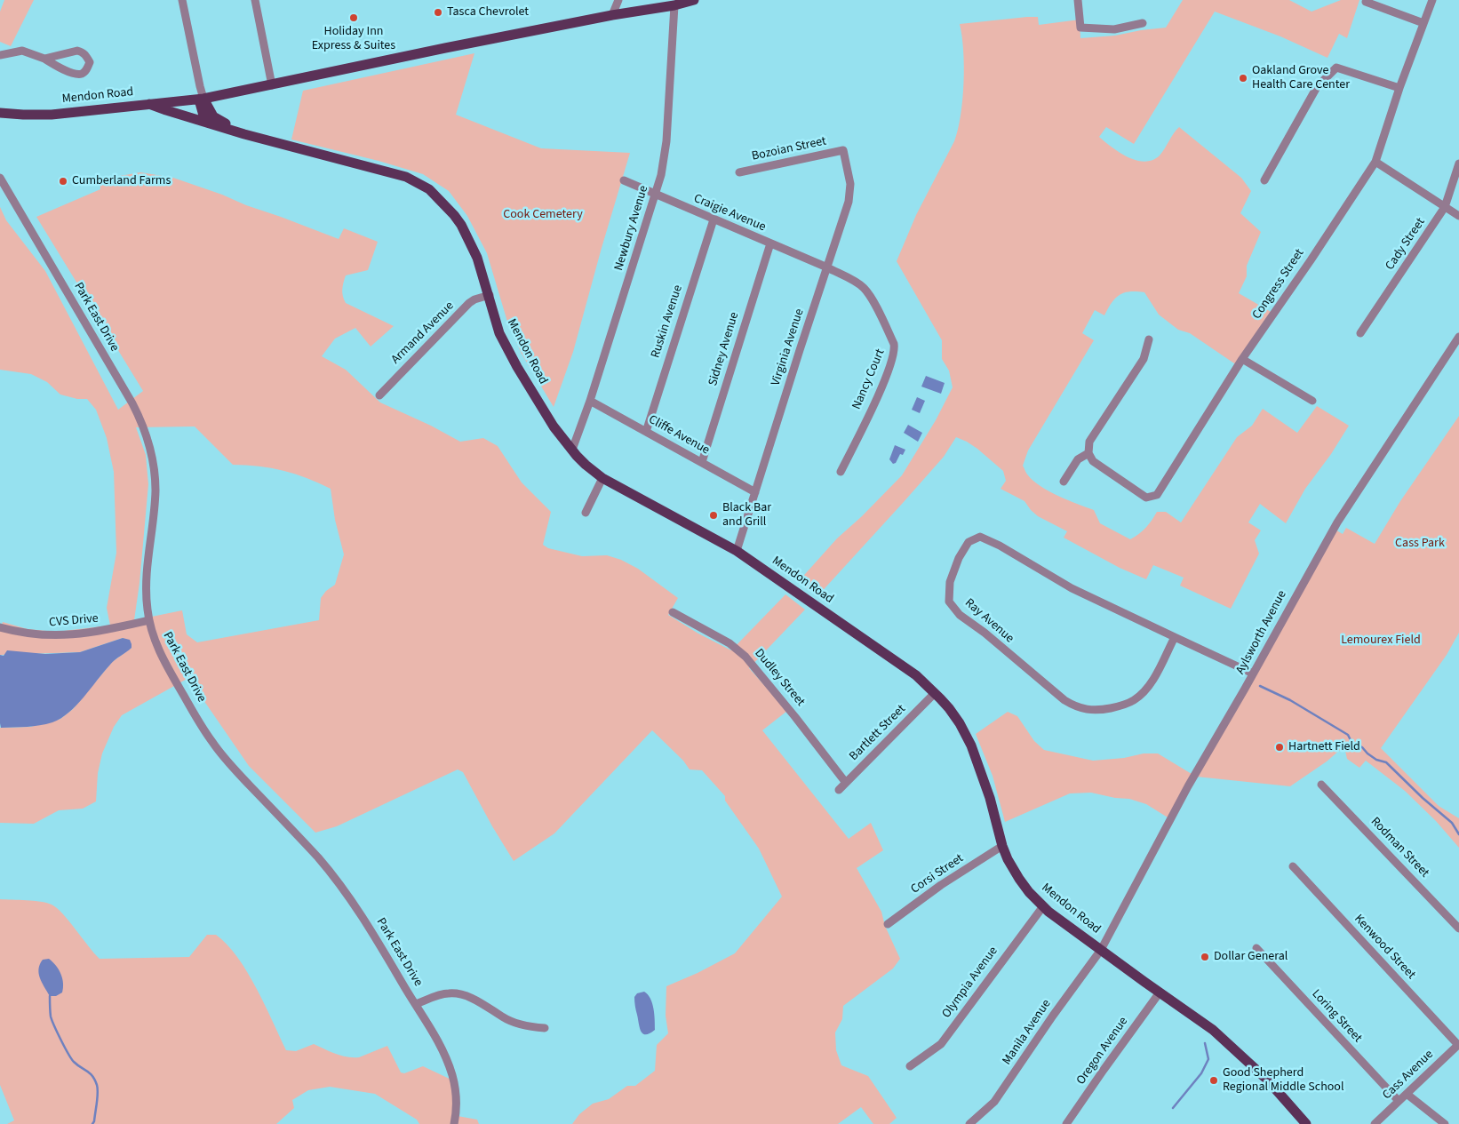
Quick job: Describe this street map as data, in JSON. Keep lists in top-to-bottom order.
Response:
{
  "streets": {
    "main road": ["Mendon Road"],
    "street": [
      "Bozoian Street",
      "Craigie Avenue",
      "Newbury Avenue",
      "Cady Street",
      "Congress Street",
      "Park East Drive",
      "Ruskin Avenue",
      "Armand Avenue",
      "Virginia Avenue",
      "Sidney Avenue",
      "Nancy Court",
      "Cliffe Avenue",
      "CVS Drive",
      "Ray Avenue",
      "Aylsworth Avenue",
      "Dudley Street",
      "Bartlett Street",
      "Rodman Street",
      "Corsi Street",
      "Kenwood Street",
      "Olympia Avenue",
      "Loring Street",
      "Manila Avenue",
      "Oregon Avenue",
      "Cass Avenue"
    ]
  },
  "crossings": [
    ["Mendon Road", "Newbury Avenue"],
    ["Mendon Road", "Armand Avenue"],
    ["Mendon Road", "Virginia Avenue"],
    ["Mendon Road", "Aylsworth Avenue"],
    ["Mendon Road", "Bartlett Street"],
    ["Mendon Road", "Corsi Street"],
    ["Mendon Road", "Olympia Avenue"],
    ["Mendon Road", "Manila Avenue"],
    ["Mendon Road", "Oregon Avenue"],
    ["Bozoian Street", "Virginia Avenue"],
    ["Craigie Avenue", "Newbury Avenue"],
    ["Craigie Avenue", "Ruskin Avenue"],
    ["Craigie Avenue", "Virginia Avenue"],
    ["Craigie Avenue", "Sidney Avenue"],
    ["Craigie Avenue", "Nancy Court"],
    ["Newbury Avenue", "Cliffe Avenue"],
    ["Park East Drive", "CVS Drive"],
    ["Ruskin Avenue", "Cliffe Avenue"],
    ["Virginia Avenue", "Nancy Court"],
    ["Virginia Avenue", "Cliffe Avenue"],
    ["Sidney Avenue", "Cliffe Avenue"],
    ["Ray Avenue", "Aylsworth Avenue"],
    ["Aylsworth Avenue", "Manila Avenue"],
    ["Dudley Street", "Bartlett Street"],
    ["Kenwood Street", "Cass Avenue"],
    ["Loring Street", "Cass Avenue"]
  ],
  "parks": ["Cook Cemetery", "Cass Park", "Lemourex Field"],
  "places": [
    "Tasca Chevrolet",
    "Holiday Inn Express & Suites",
    "Oakland Grove Health Care Center",
    "Cumberland Farms",
    "Black Bar and Grill",
    "Hartnett Field",
    "Dollar General",
    "Good Shepherd Regional Middle School"
  ]
}
